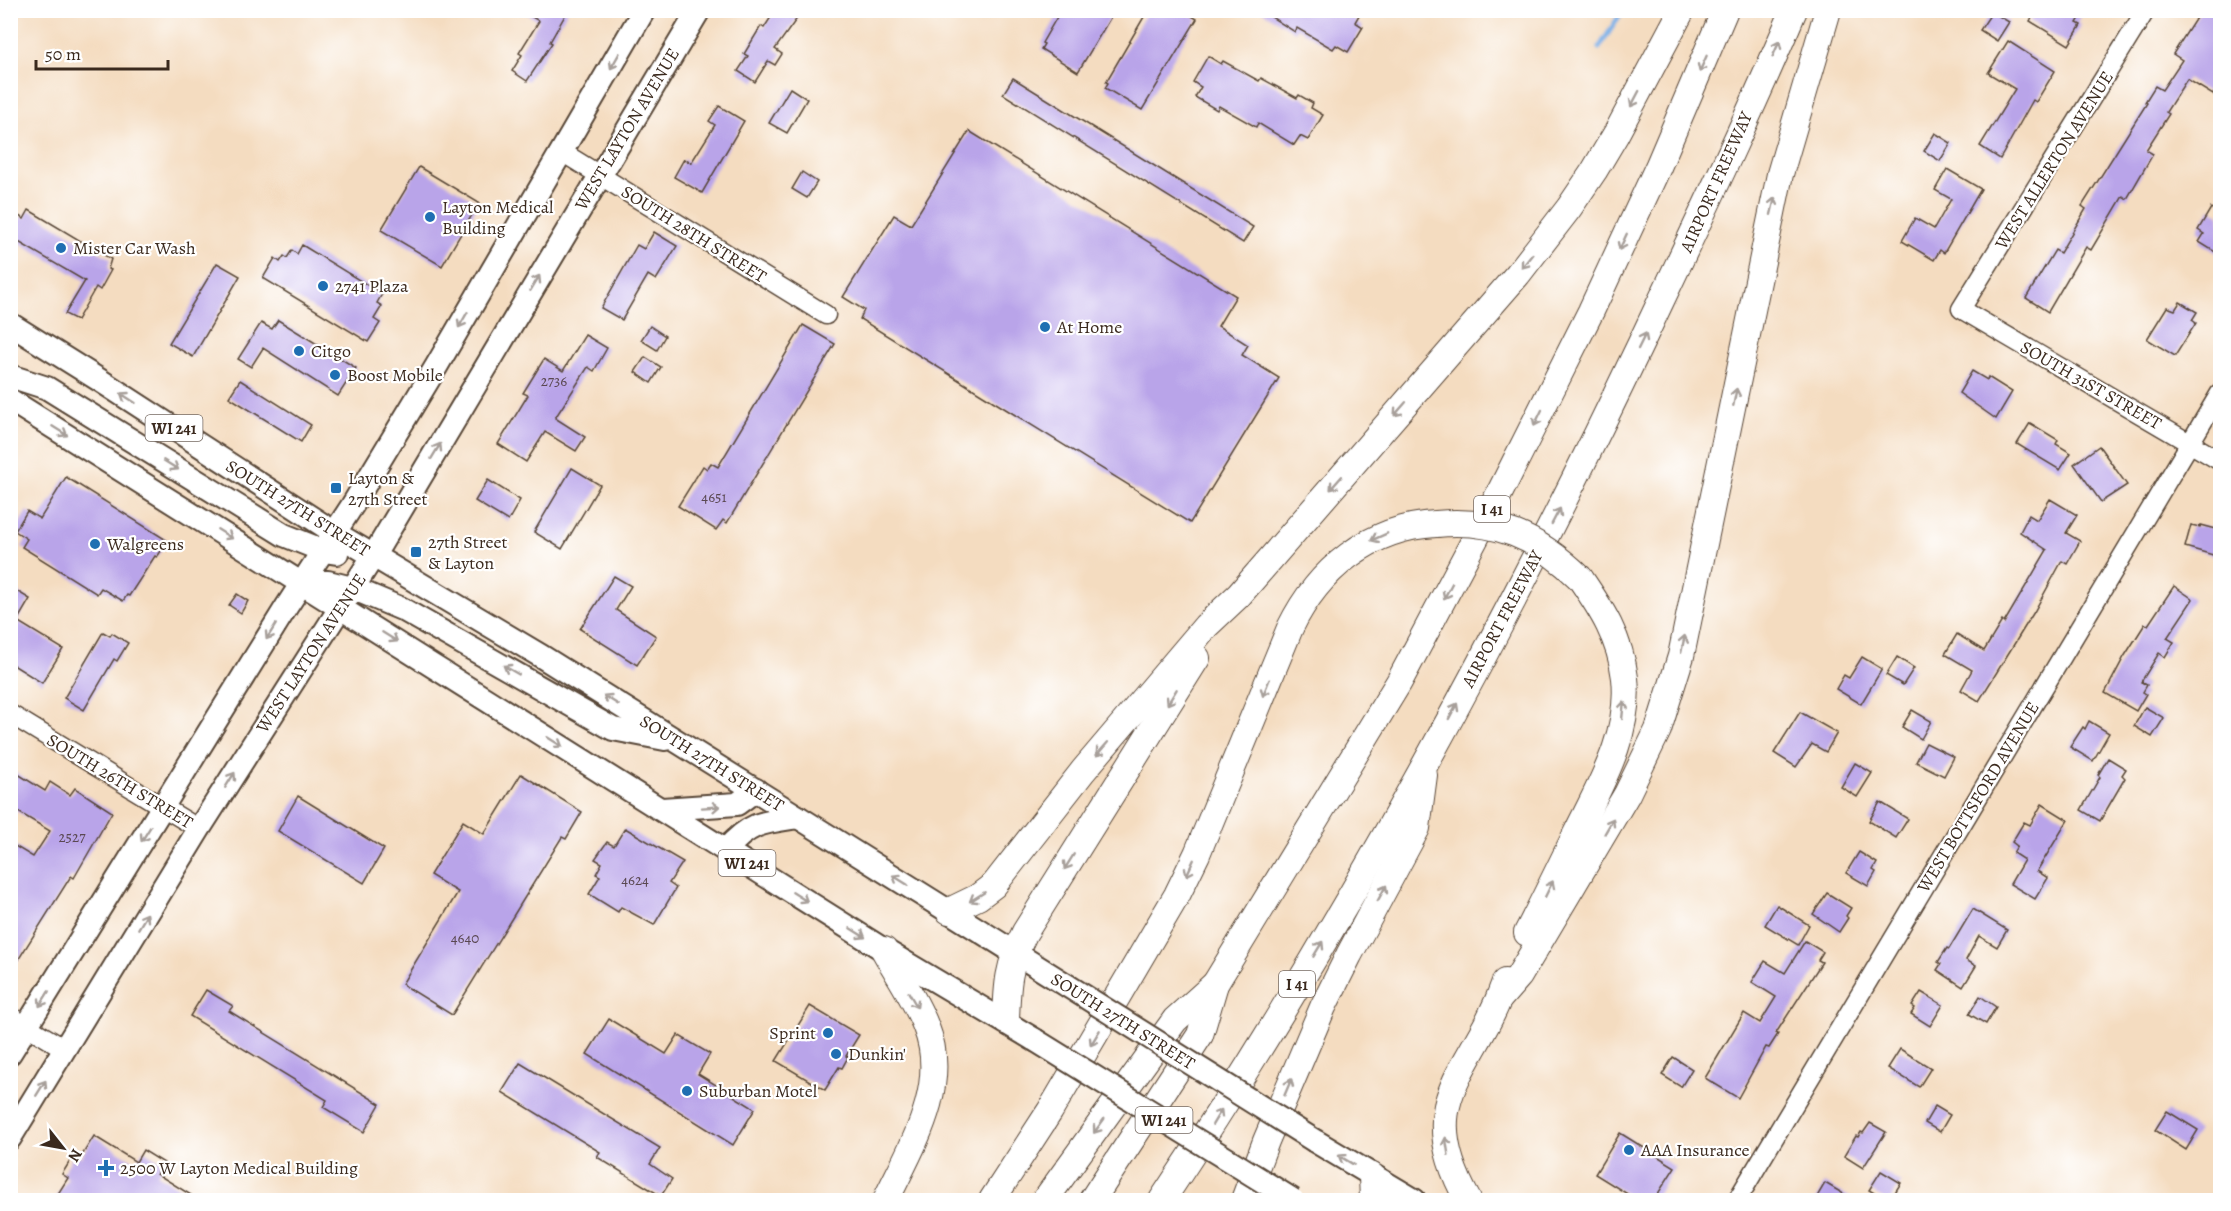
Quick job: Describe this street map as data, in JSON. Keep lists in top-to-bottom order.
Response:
{
  "streets": {
    "highway": ["AIRPORT FREEWAY", "I 41"],
    "main road": ["WEST LAYTON AVENUE", "WI 241", "SOUTH 27TH STREET"],
    "street": [
      "WEST ALLERTON AVENUE",
      "SOUTH 28TH STREET",
      "SOUTH 31ST STREET",
      "SOUTH 26TH STREET",
      "WEST BOTTSFORD AVENUE"
    ]
  },
  "crossings": [
    ["WEST LAYTON AVENUE", "SOUTH 28TH STREET"],
    ["WEST LAYTON AVENUE", "WI 241"],
    ["WEST LAYTON AVENUE", "SOUTH 27TH STREET"],
    ["WEST LAYTON AVENUE", "SOUTH 26TH STREET"],
    ["WEST ALLERTON AVENUE", "SOUTH 31ST STREET"],
    ["SOUTH 31ST STREET", "WEST BOTTSFORD AVENUE"]
  ],
  "places": {
    "other": [
      "Layton Medical Building",
      "Mister Car Wash",
      "2741 Plaza",
      "At Home",
      "Citgo",
      "Boost Mobile",
      "Walgreens",
      "Sprint",
      "Dunkin'",
      "Suburban Motel",
      "AAA Insurance"
    ],
    "transit": ["Layton & 27th Street", "27th Street & Layton"],
    "health": ["2500 W Layton Medical Building"]
  },
  "house_numbers": [
    "2736",
    "4651",
    "2527",
    "4624",
    "4640"
  ],
  "scale_bar": "50 m",
  "north": "bottom right"
}
